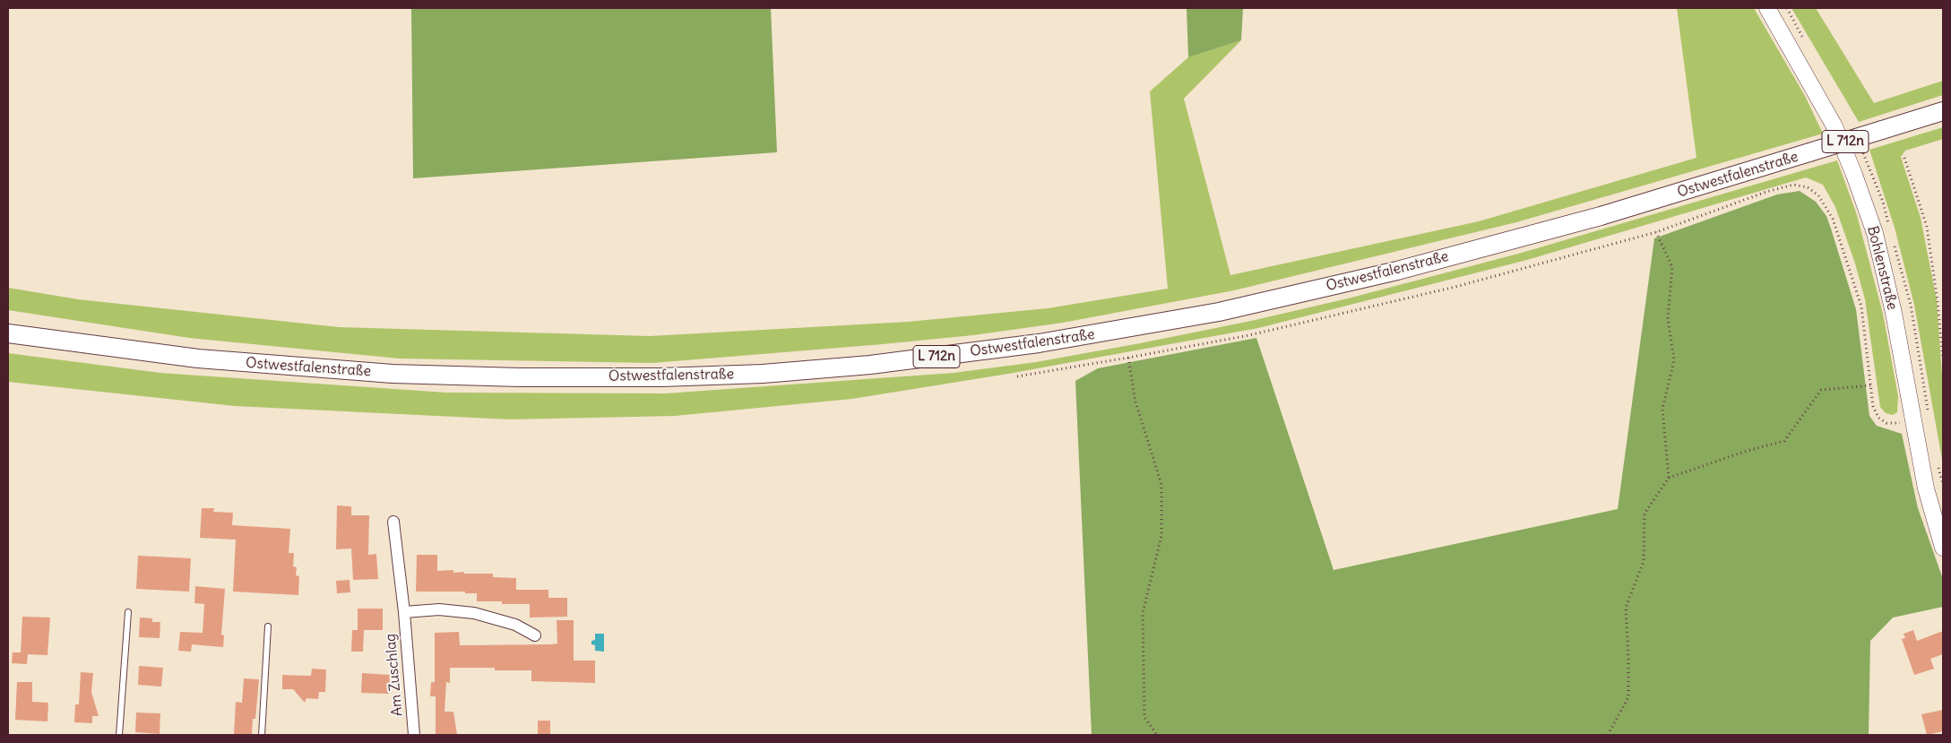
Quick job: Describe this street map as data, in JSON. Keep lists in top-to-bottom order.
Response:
{
  "streets": {
    "main road": ["L 712n", "Ostwestfalenstraße"],
    "street": ["Bohlenstraße", "Am Zuschlag"]
  }
}
